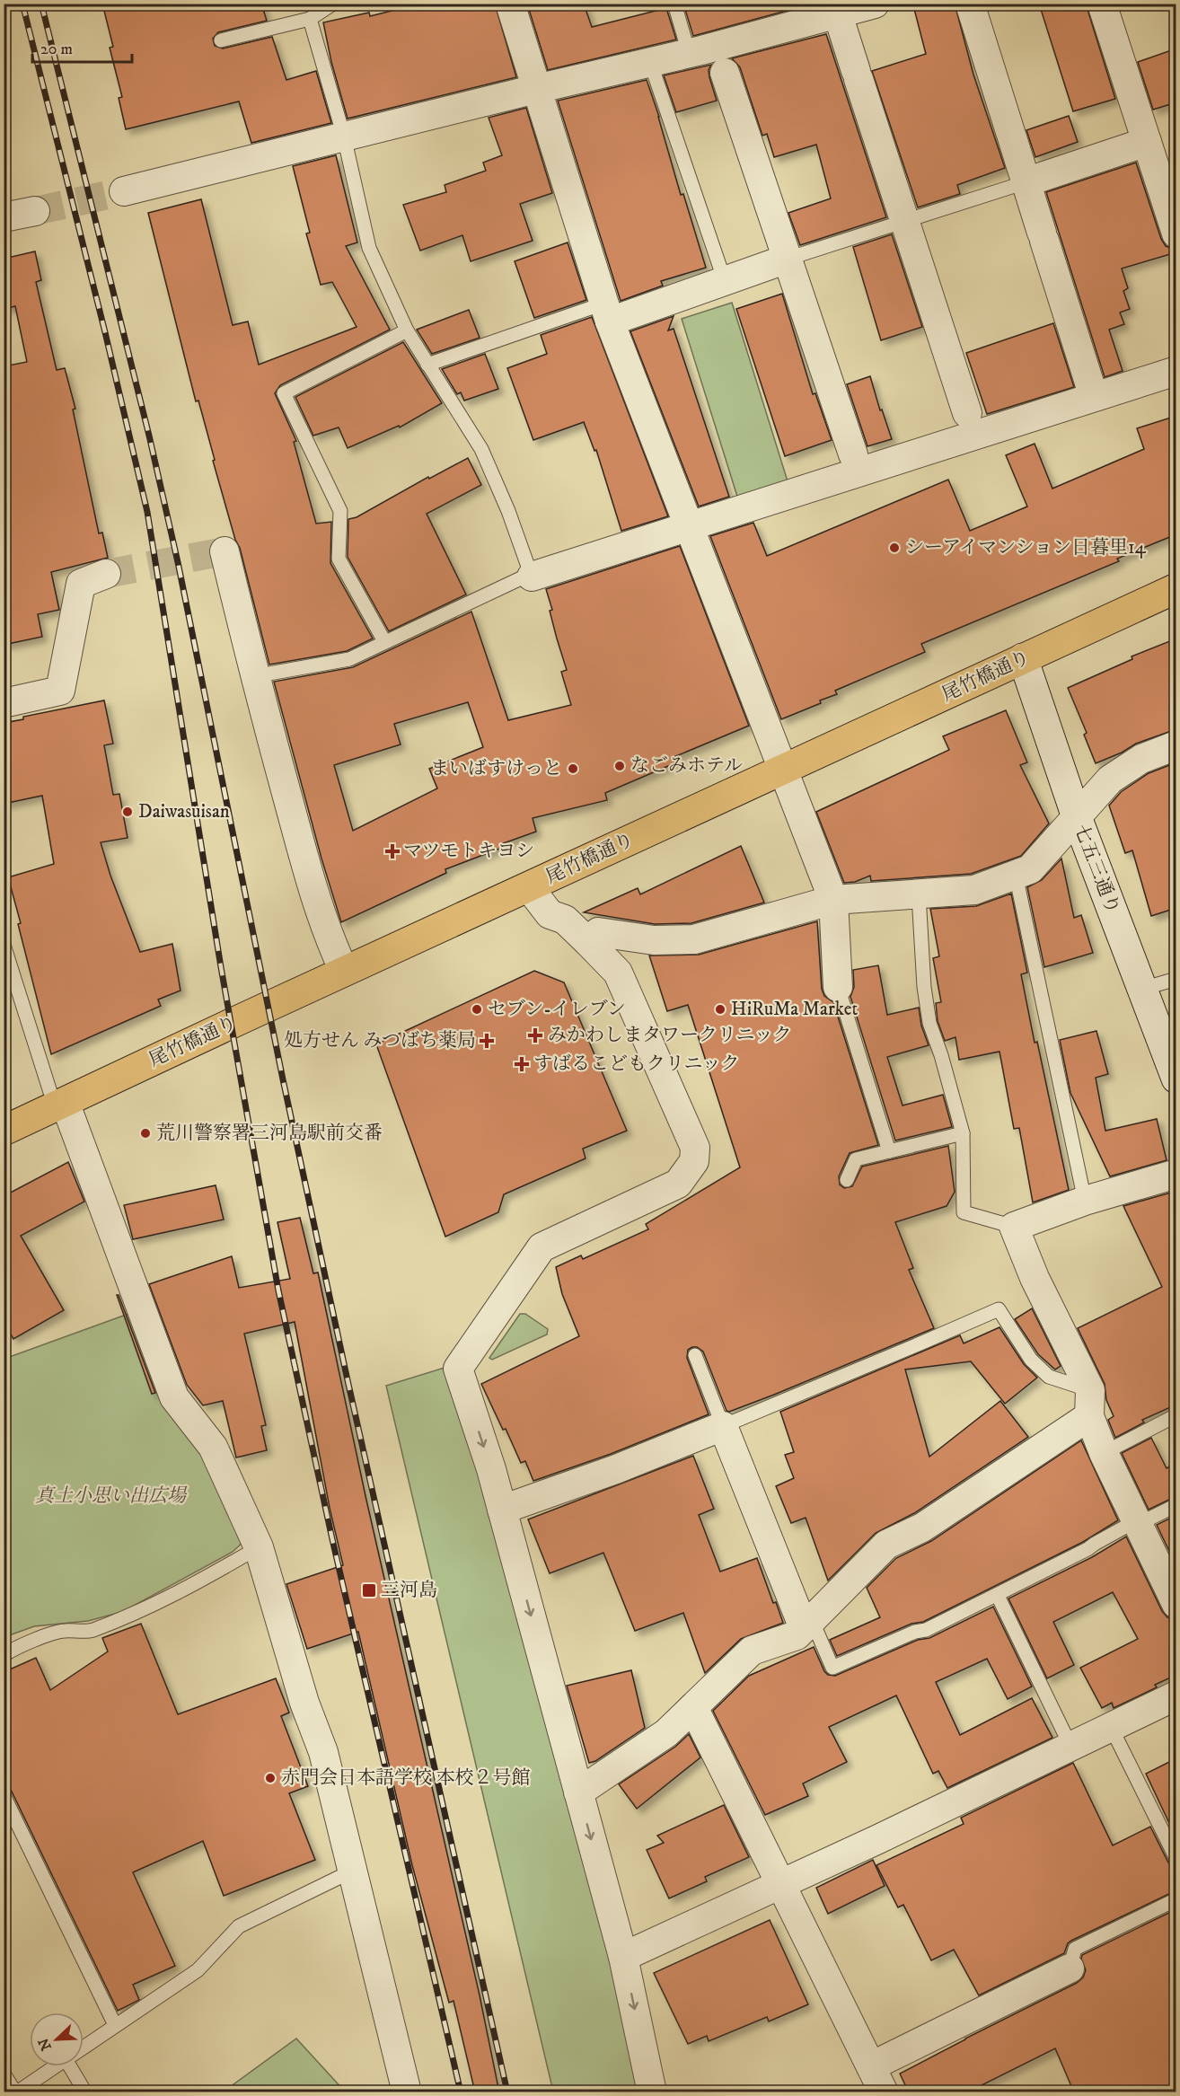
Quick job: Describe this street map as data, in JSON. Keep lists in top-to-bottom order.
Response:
{
  "streets": {
    "main road": ["尾竹橋通り"],
    "street": ["七五三通り"]
  },
  "crossings": [
    ["尾竹橋通り", "七五三通り"]
  ],
  "parks": ["真土小思い出広場"],
  "places": {
    "other": [
      "シーアイマンション日暮里14",
      "なごみホテル",
      "まいばすけっと",
      "Daiwasuisan",
      "セブン-イレブン",
      "HiRuMa Market",
      "荒川警察署三河島駅前交番",
      "赤門会日本語学校 本校２号館"
    ],
    "health": [
      "マツモトキヨシ",
      "みかわしまタワークリニック",
      "処方せん みつばち薬局",
      "すばるこどもクリニック"
    ],
    "transit": ["三河島"]
  },
  "scale_bar": "20 m",
  "north": "bottom left"
}
